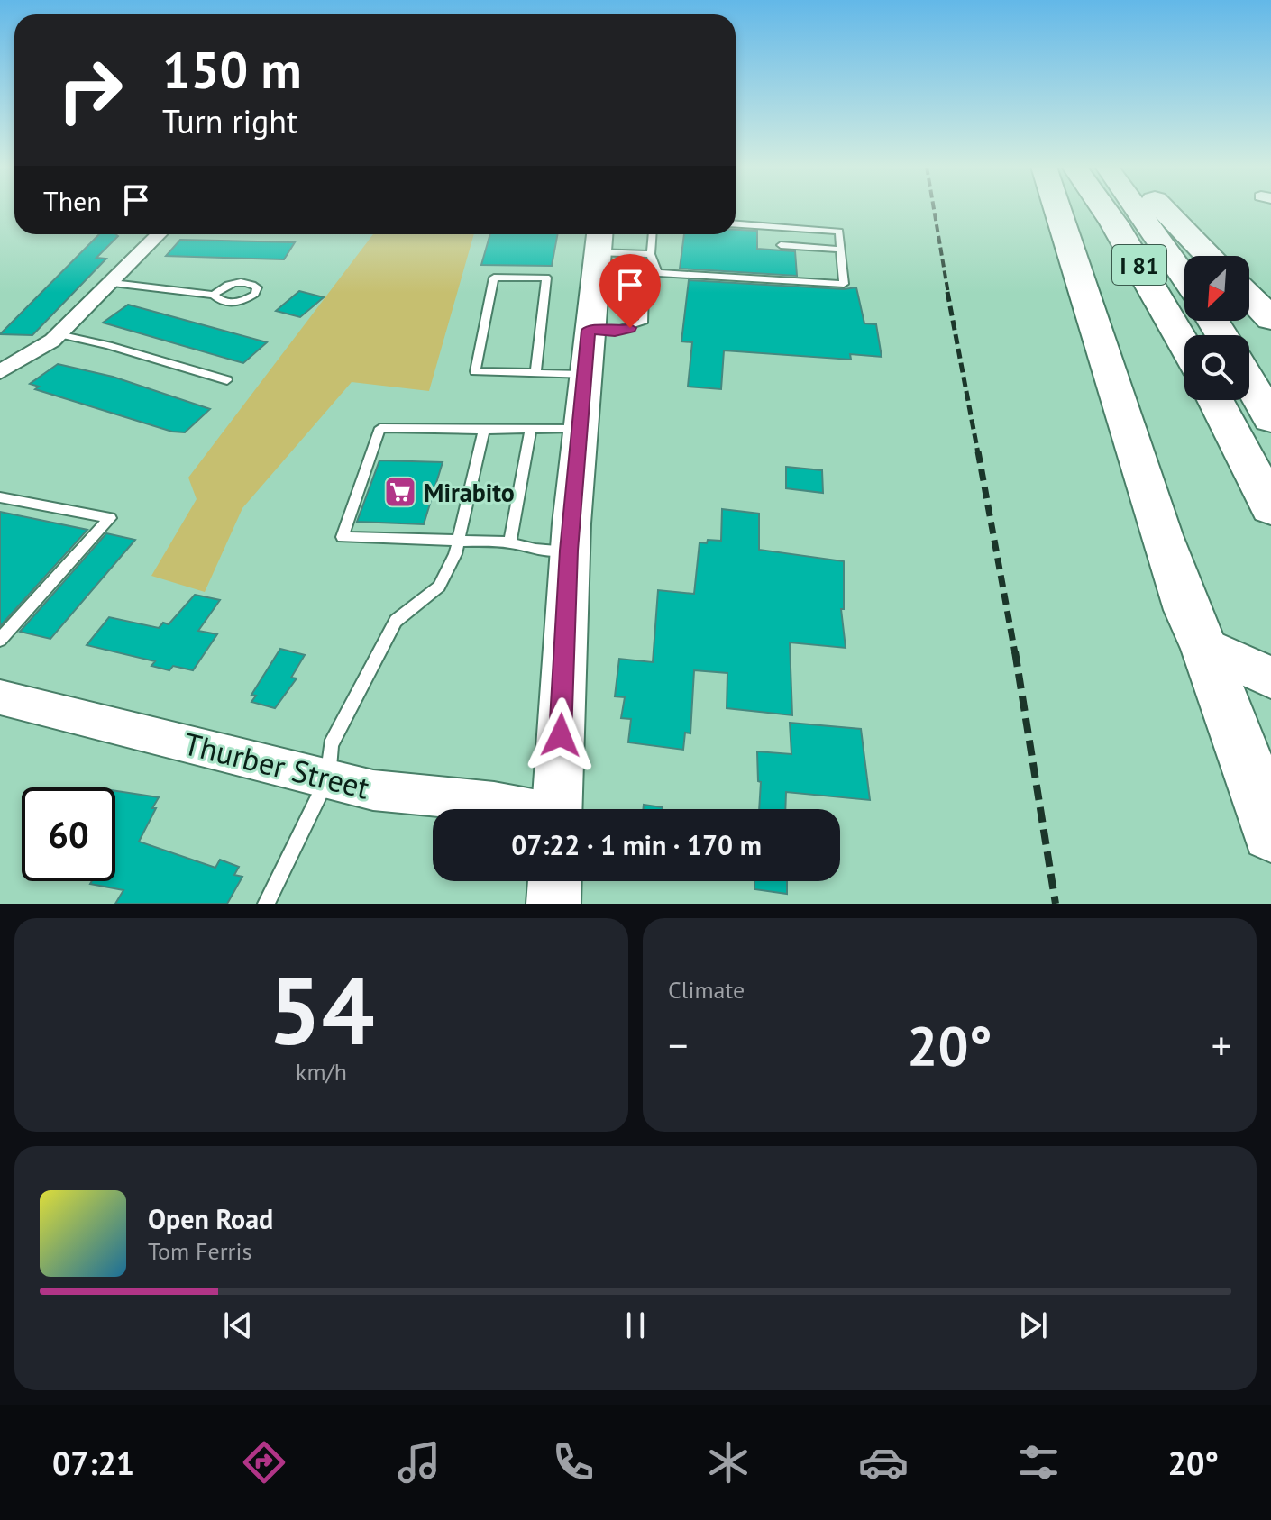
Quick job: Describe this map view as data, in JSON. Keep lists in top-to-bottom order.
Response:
{
  "streets": {
    "highway": ["I 81"],
    "street": ["Thurber Street"]
  },
  "places": {
    "supermarket": ["Mirabito"]
  },
  "north": "bottom left",
  "page": {
    "turn": ["150 m", "Turn right"],
    "then": "Then",
    "limit": "60",
    "trip": "07:22 · 1 min · 170 m",
    "tile": [
      ["54", "km/h"],
      "Climate"
    ],
    "heat": ["−", "20°", "+"],
    "song": ["Open Road", "Tom Ferris"],
    "tabs": ["07:21", "20°"]
  }
}
